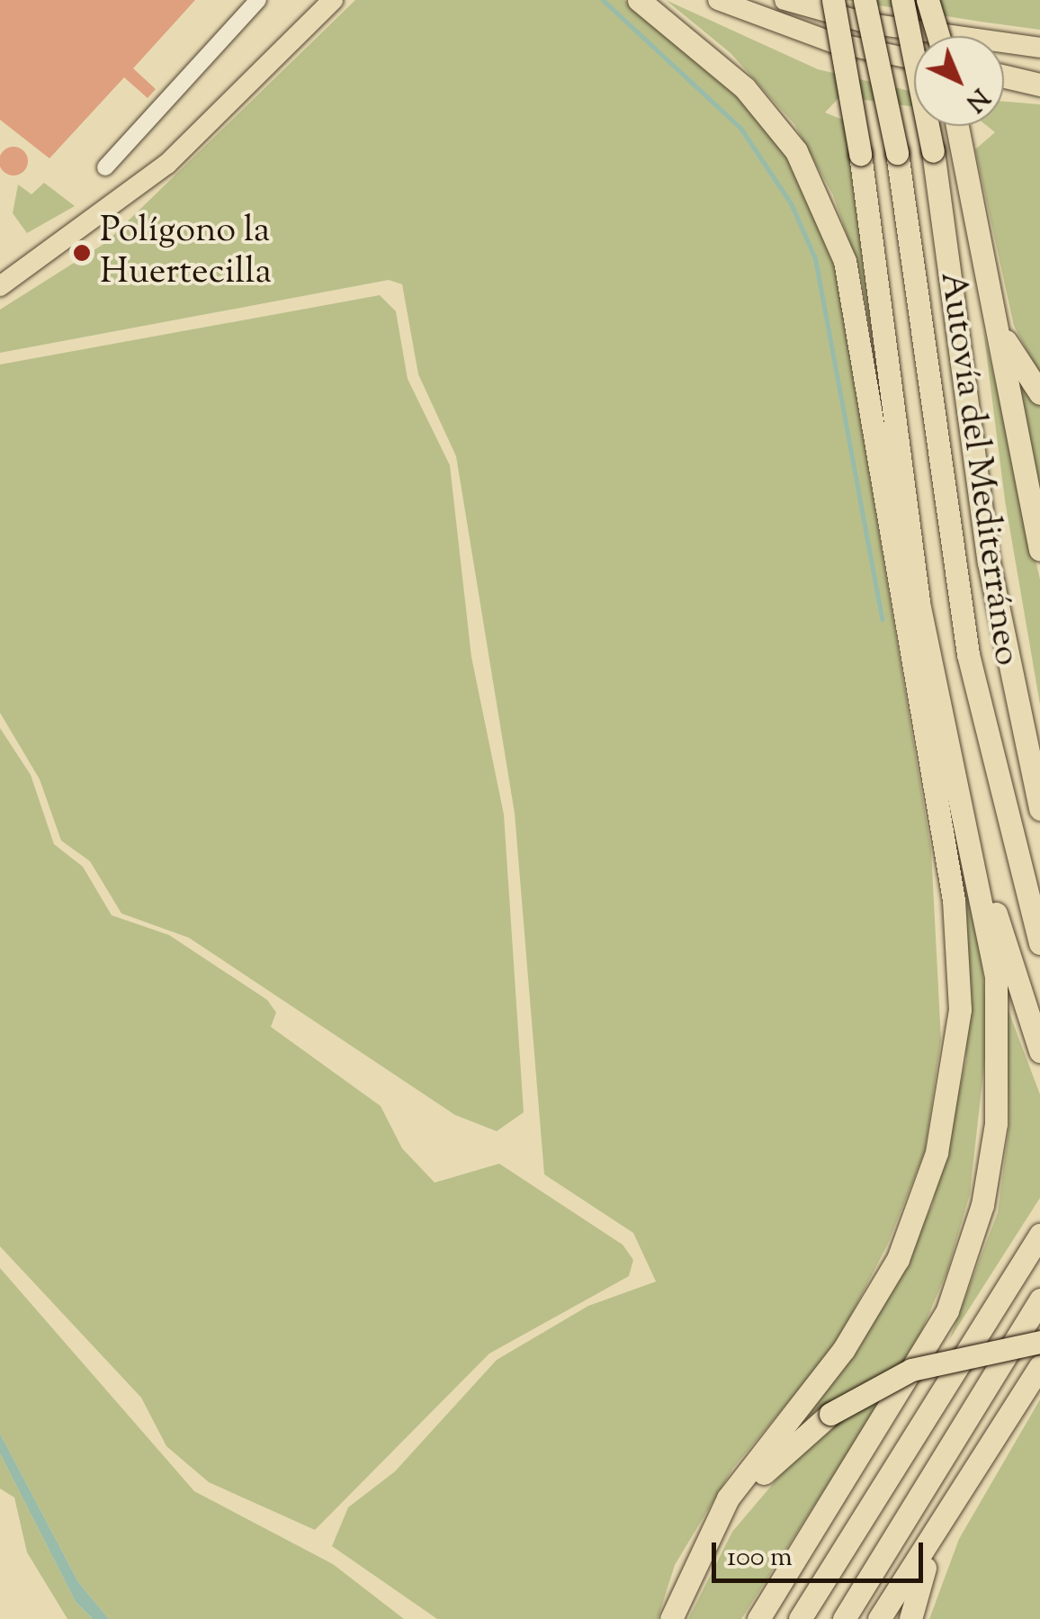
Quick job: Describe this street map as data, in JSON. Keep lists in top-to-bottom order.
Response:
{
  "streets": {
    "highway": ["Autovía del Mediterráneo"]
  },
  "places": ["Polígono la Huertecilla"],
  "scale_bar": "100 m",
  "north": "bottom right"
}
